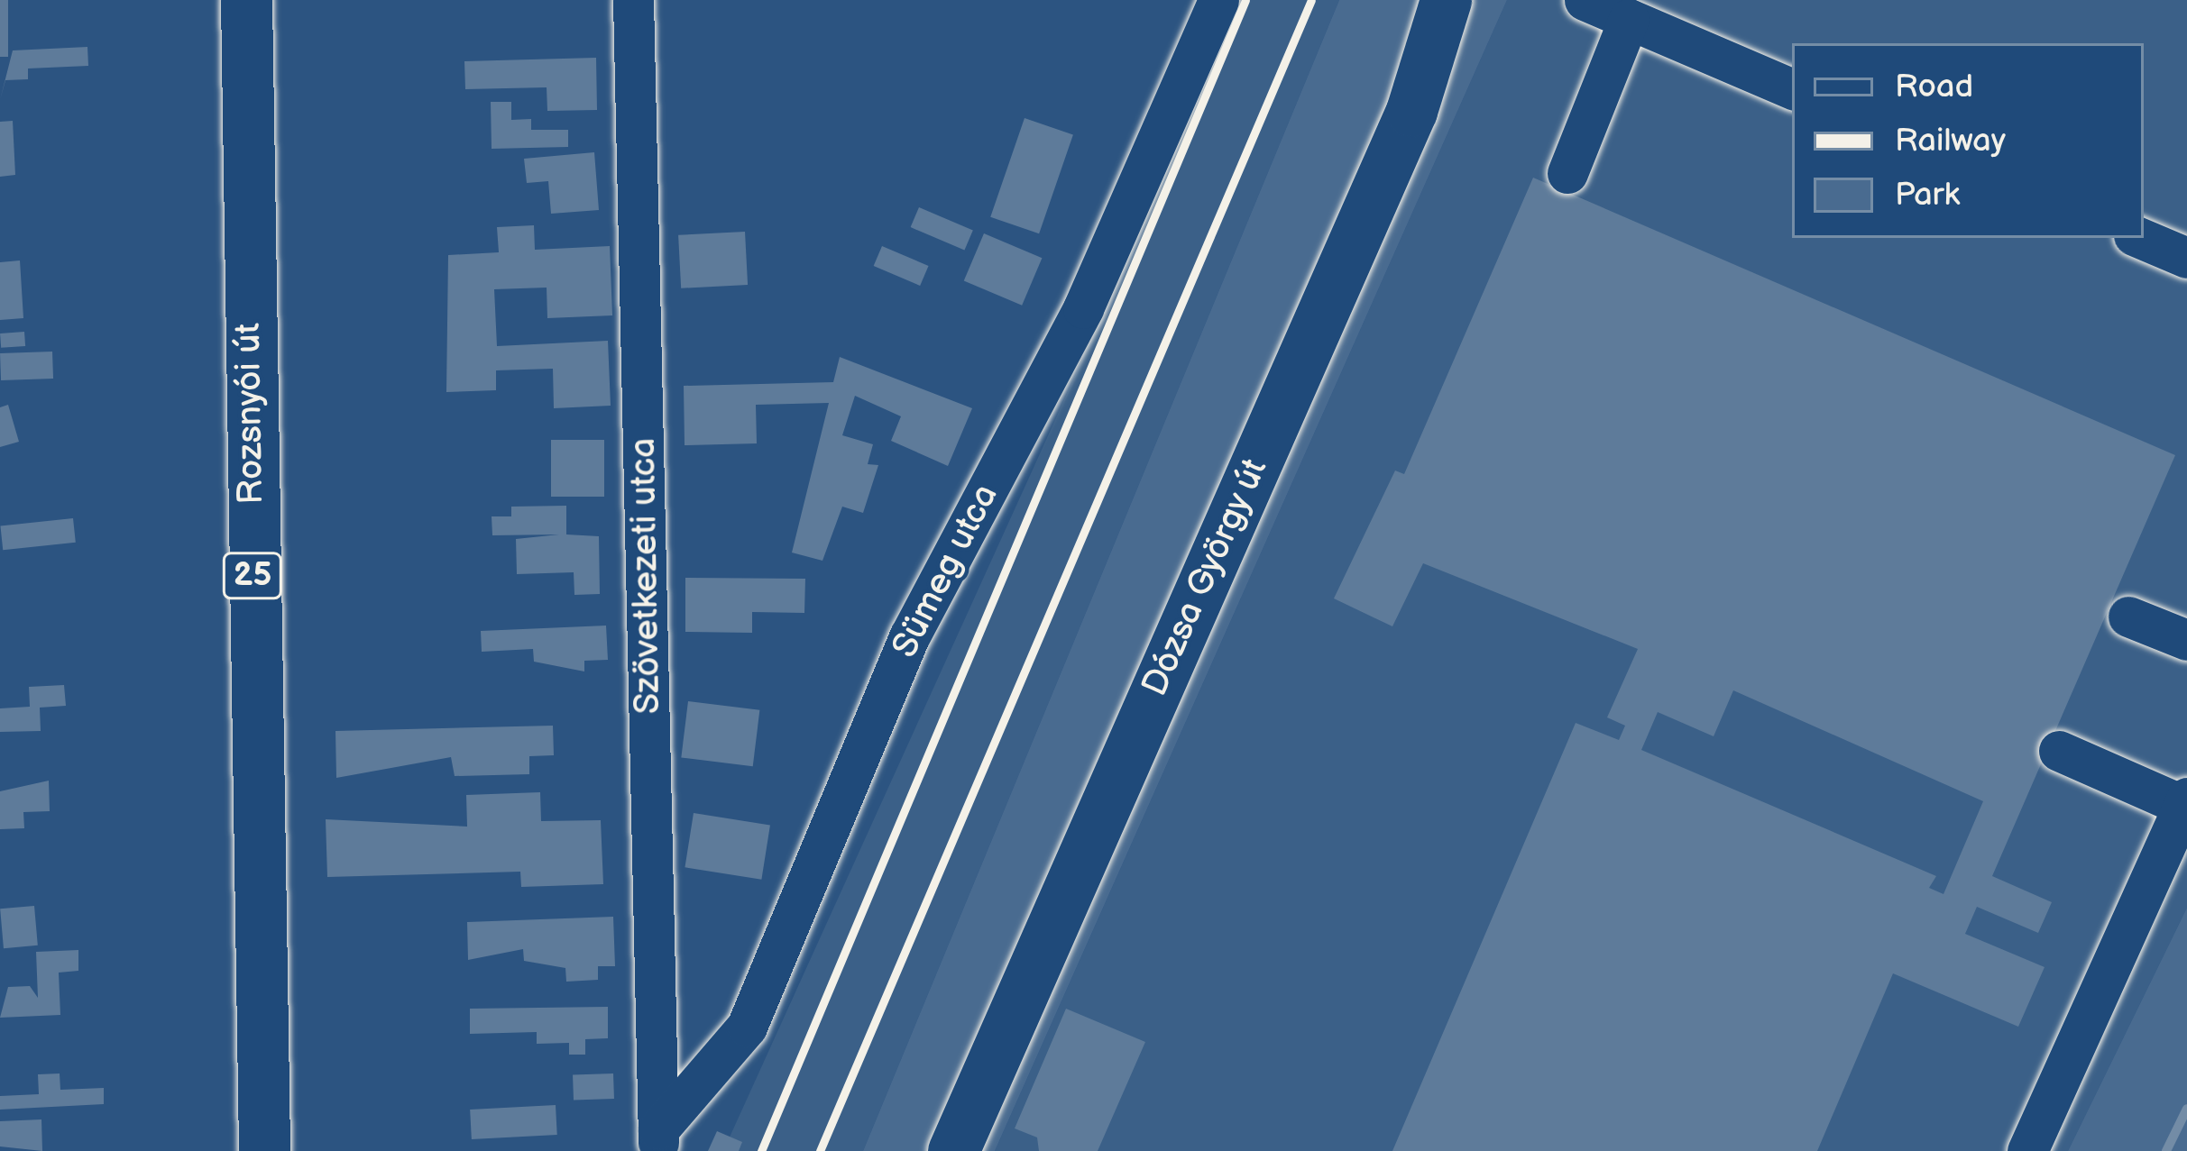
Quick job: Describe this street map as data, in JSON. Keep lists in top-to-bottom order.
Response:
{
  "streets": {
    "main road": ["Rozsnyói út", "25", "Dózsa György út"],
    "street": ["Sümeg utca", "Szövetkezeti utca"]
  },
  "crossings": [
    ["Sümeg utca", "Szövetkezeti utca"]
  ],
  "legend": ["Road", "Railway", "Park"]
}
